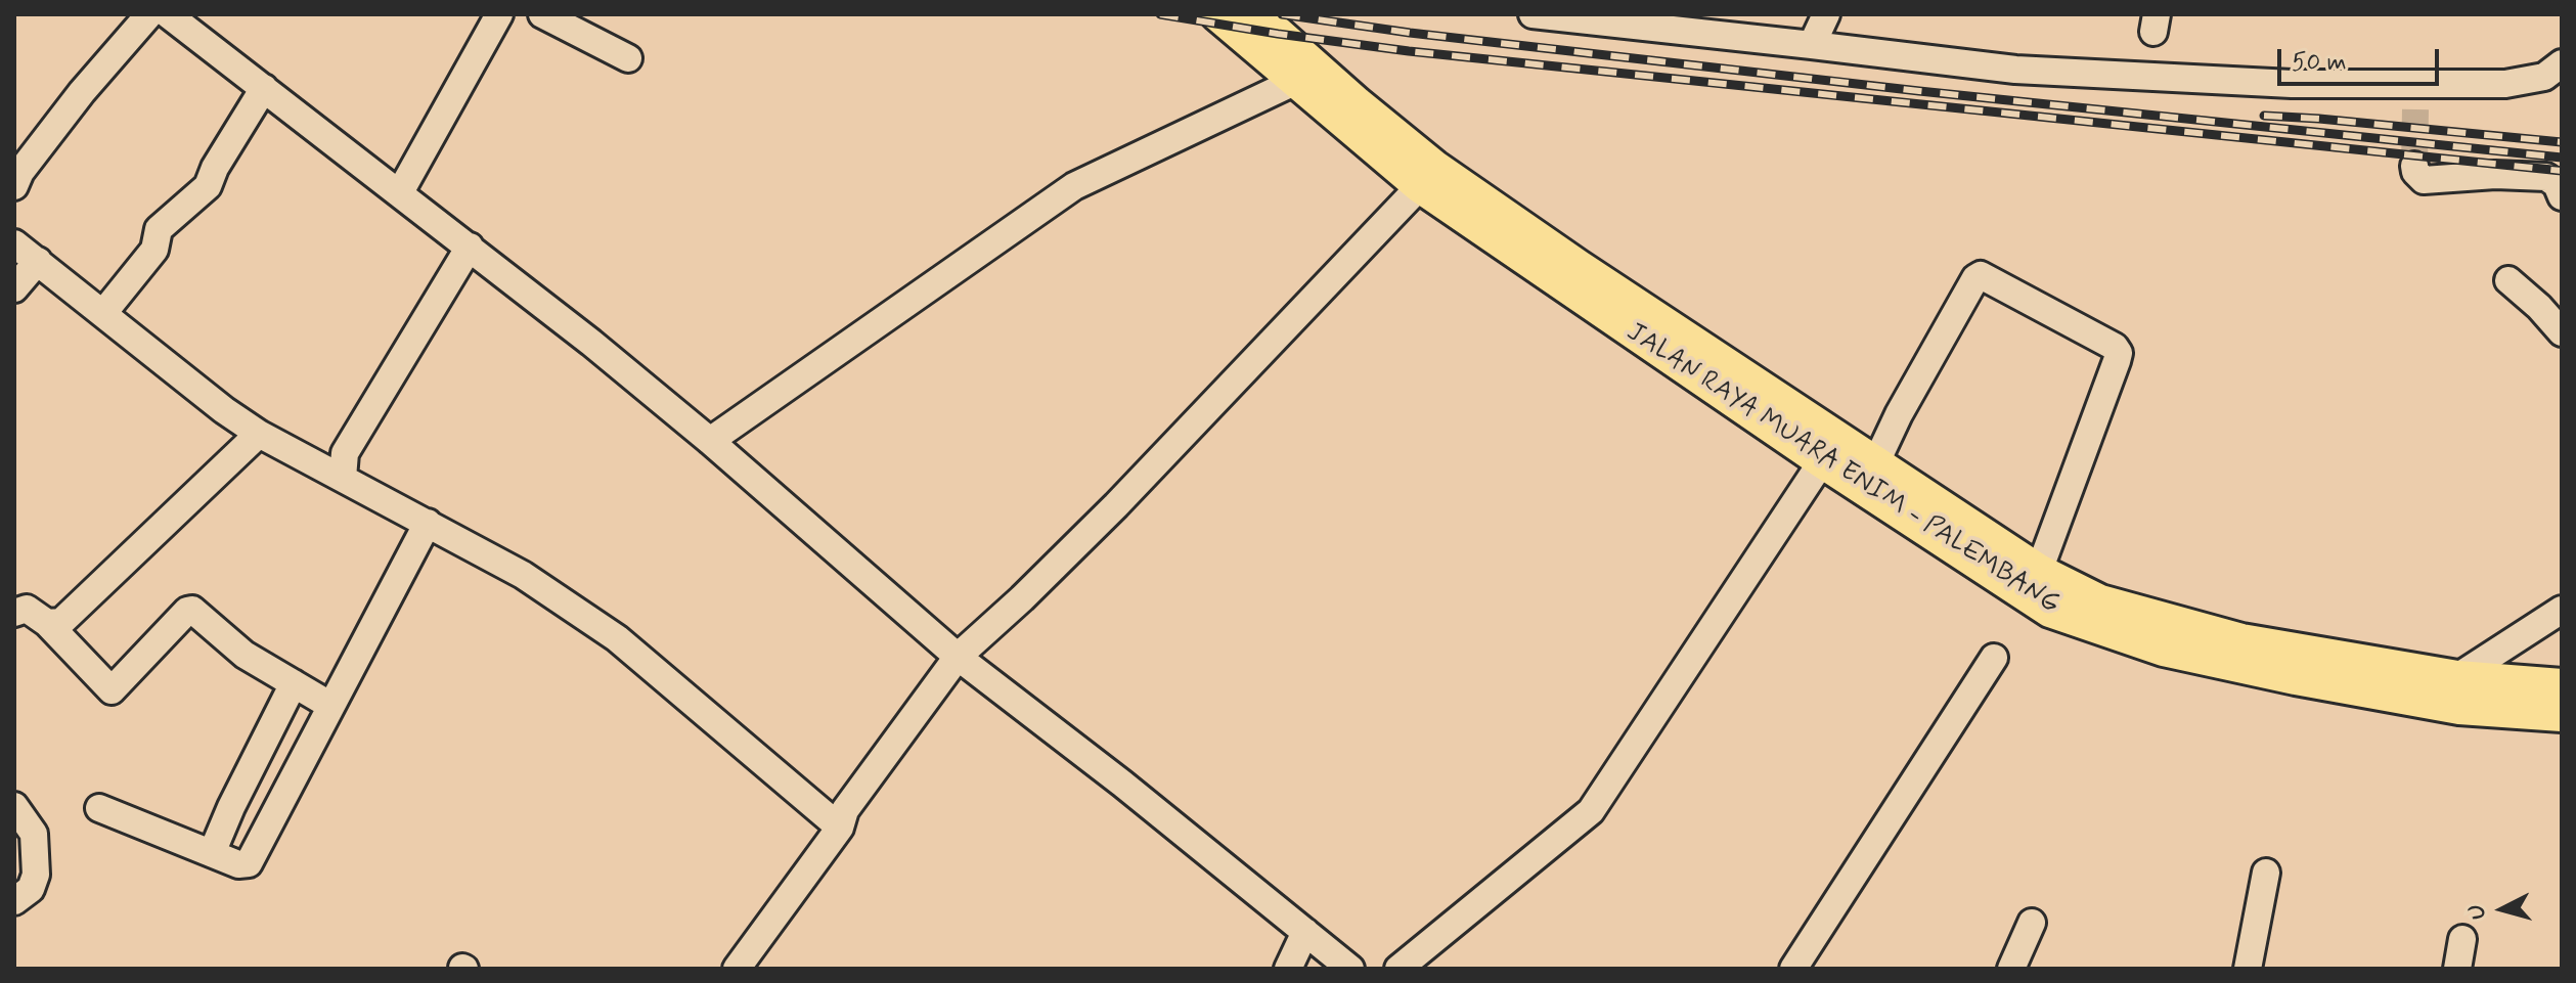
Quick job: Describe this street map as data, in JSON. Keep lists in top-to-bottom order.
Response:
{
  "streets": {
    "main road": ["JALAN RAYA MUARA ENIM - PALEMBANG"]
  },
  "scale_bar": "50 m",
  "north": "left"
}
